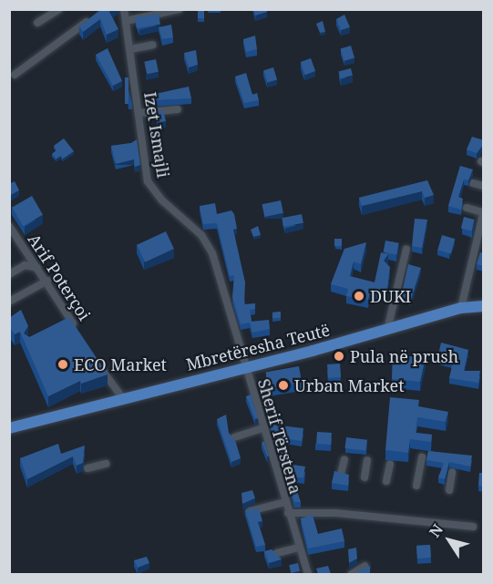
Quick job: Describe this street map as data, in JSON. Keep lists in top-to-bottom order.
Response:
{
  "streets": {
    "main road": ["Mbretëresha Teutë"],
    "street": ["Izet Ismajli", "Arif Poterçoi", "Sherif Tërstena"]
  },
  "crossings": [
    ["Izet Ismajli", "Mbretëresha Teutë"],
    ["Izet Ismajli", "Sherif Tërstena"],
    ["Mbretëresha Teutë", "Sherif Tërstena"]
  ],
  "places": [
    "DUKI",
    "Pula në prush",
    "ECO Market",
    "Urban Market"
  ],
  "north": "top left"
}
